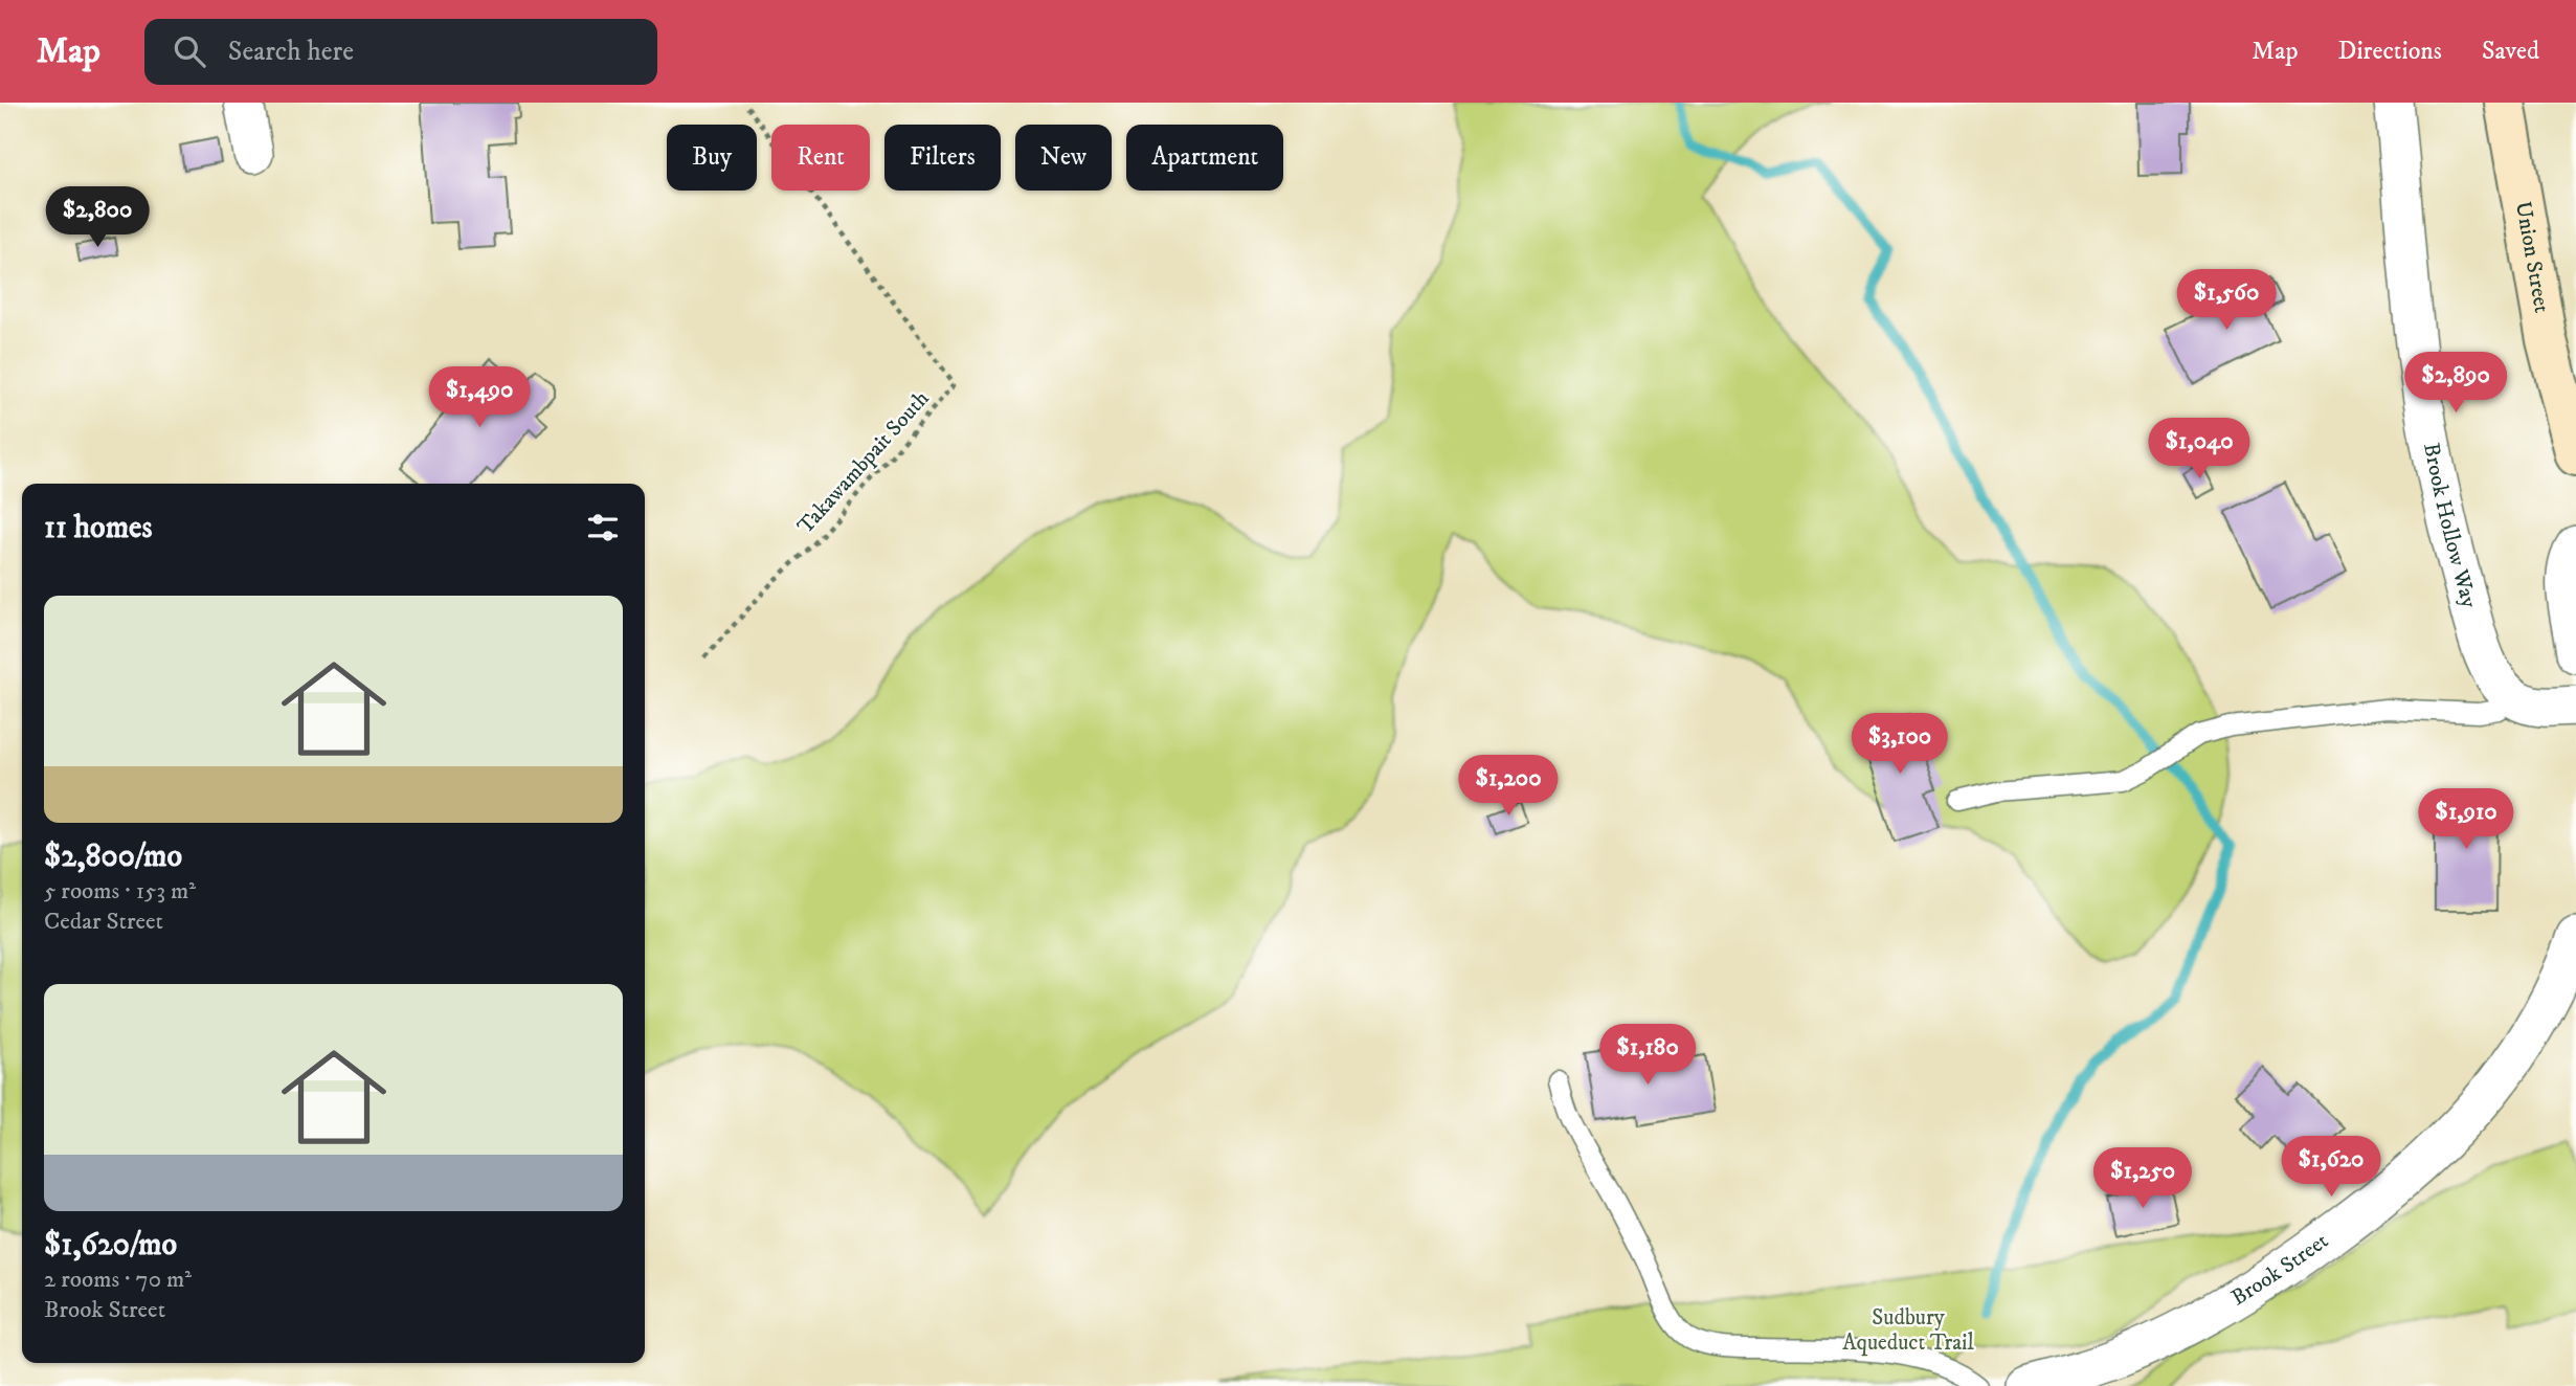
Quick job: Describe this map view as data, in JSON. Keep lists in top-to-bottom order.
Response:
{
  "streets": {
    "street": ["Union Street", "Brook Hollow Way", "Brook Street"],
    "path": ["Takawambpait South"]
  },
  "parks": ["Sudbury Aqueduct Trail"],
  "page": {
    "header": "Map",
    "search": "Search here",
    "nav": ["Map", "Directions", "Saved"],
    "chip": [
      "Buy",
      "Rent",
      "Filters",
      "New",
      "Apartment"
    ],
    "price": [
      "$2,800",
      "$1,560",
      "$2,890",
      "$1,490",
      "$1,040",
      "$3,100",
      "$1,200",
      "$1,910",
      "$1,180",
      "$1,620",
      "$1,250"
    ],
    "heading": "11 homes",
    "list": [
      {
        "name": "$2,800/mo",
        "note": "5 rooms · 153 m² · Cedar Street"
      },
      {
        "name": "$1,620/mo",
        "note": "2 rooms · 70 m² · Brook Street"
      }
    ]
  }
}
